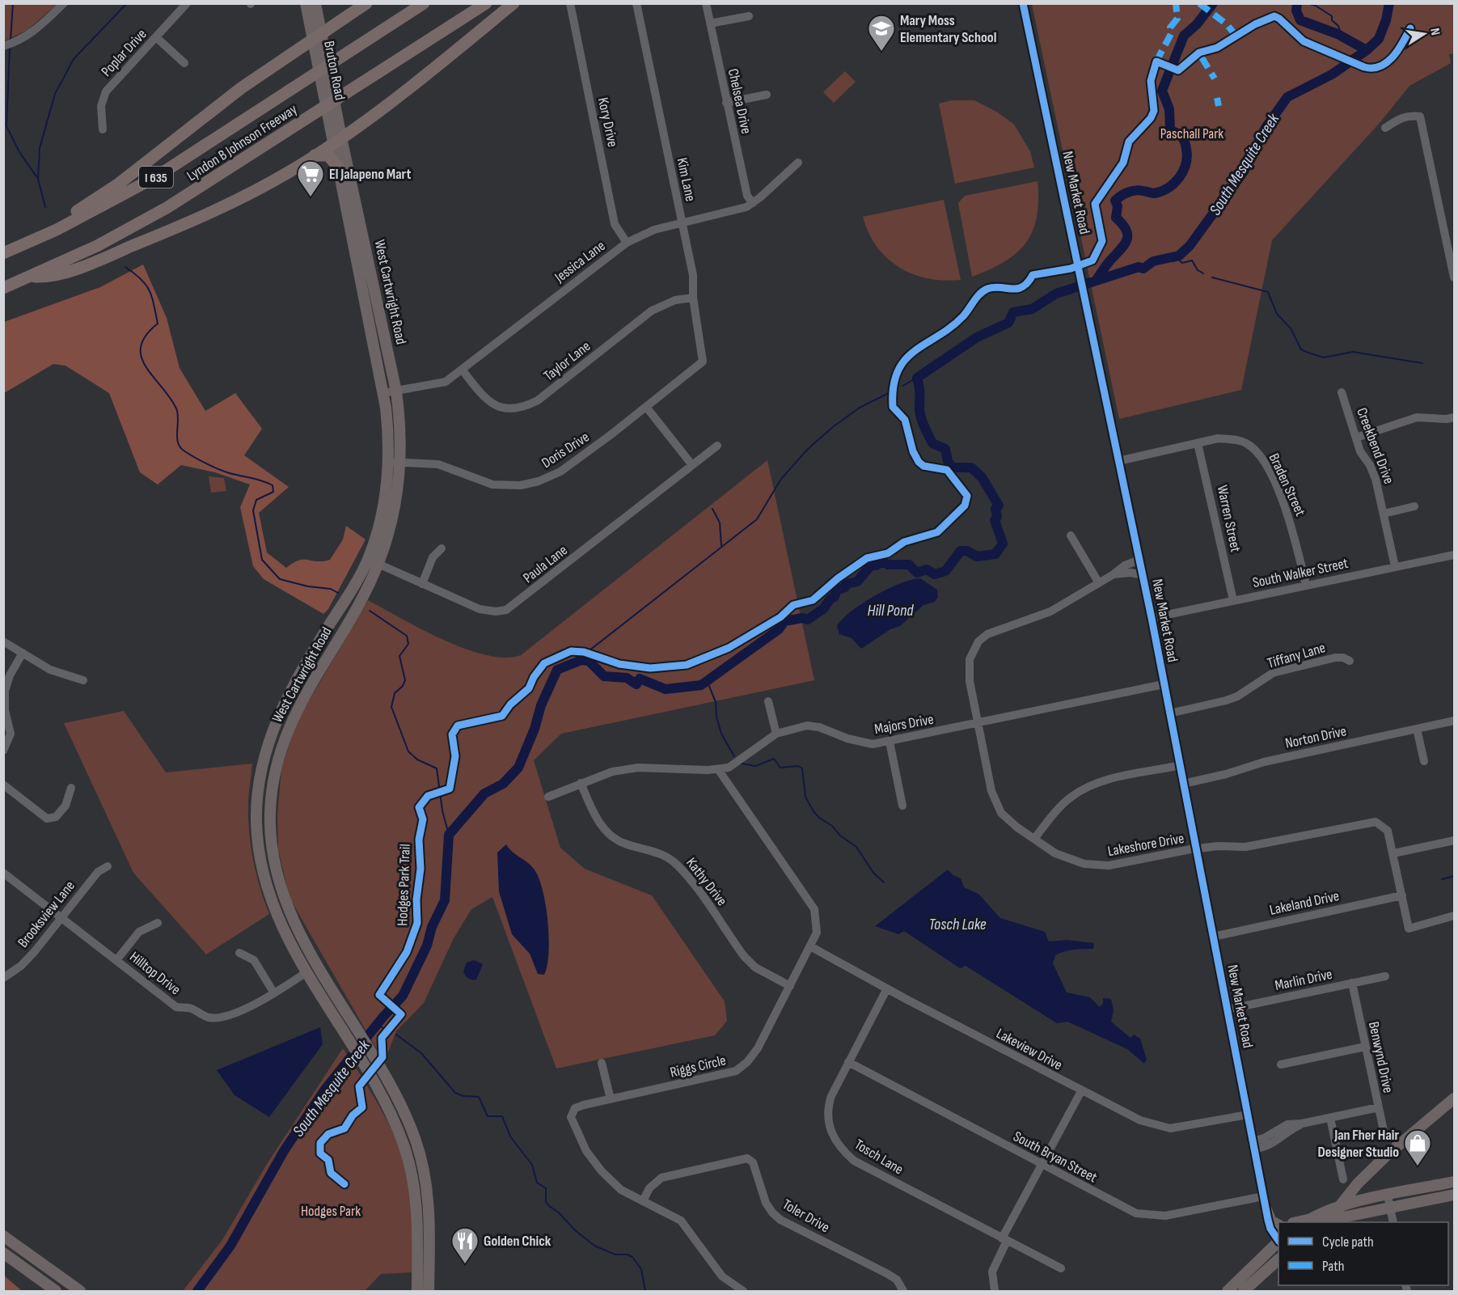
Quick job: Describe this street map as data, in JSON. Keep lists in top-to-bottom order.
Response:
{
  "streets": {
    "highway": ["Lyndon B Johnson Freeway", "I 635"],
    "main road": ["Bruton Road", "West Cartwright Road"],
    "street": [
      "Poplar Drive",
      "Chelsea Drive",
      "Kory Drive",
      "Kim Lane",
      "New Market Road",
      "Jessica Lane",
      "Taylor Lane",
      "Creekbend Drive",
      "Doris Drive",
      "Braden Street",
      "Warren Street",
      "Paula Lane",
      "South Walker Street",
      "Tiffany Lane",
      "Majors Drive",
      "Norton Drive",
      "Lakeshore Drive",
      "Kathy Drive",
      "Lakeland Drive",
      "Brooksview Lane",
      "Hilltop Drive",
      "Marlin Drive",
      "Lakeview Drive",
      "Benwynd Drive",
      "Riggs Circle",
      "Tosch Lane",
      "South Bryan Street",
      "Toler Drive"
    ],
    "cycle path": ["Hodges Park Trail"]
  },
  "crossings": [
    ["Bruton Road", "West Cartwright Road"],
    ["Chelsea Drive", "Jessica Lane"],
    ["Kory Drive", "Jessica Lane"],
    ["Kim Lane", "Jessica Lane"],
    ["Kim Lane", "Taylor Lane"],
    ["Kim Lane", "Doris Drive"],
    ["New Market Road", "Braden Street"],
    ["New Market Road", "South Walker Street"],
    ["New Market Road", "Tiffany Lane"],
    ["New Market Road", "Majors Drive"],
    ["New Market Road", "Norton Drive"],
    ["New Market Road", "Lakeshore Drive"],
    ["New Market Road", "Lakeland Drive"],
    ["New Market Road", "Marlin Drive"],
    ["New Market Road", "Lakeview Drive"],
    ["New Market Road", "South Bryan Street"],
    ["Jessica Lane", "West Cartwright Road"],
    ["Jessica Lane", "Taylor Lane"],
    ["West Cartwright Road", "Doris Drive"],
    ["West Cartwright Road", "Paula Lane"],
    ["West Cartwright Road", "Hilltop Drive"],
    ["Creekbend Drive", "South Walker Street"],
    ["Braden Street", "Warren Street"],
    ["Braden Street", "South Walker Street"],
    ["Warren Street", "South Walker Street"],
    ["Majors Drive", "Lakeshore Drive"],
    ["Majors Drive", "Kathy Drive"],
    ["Majors Drive", "Riggs Circle"],
    ["Lakeshore Drive", "Lakeland Drive"],
    ["Kathy Drive", "Riggs Circle"],
    ["Brooksview Lane", "Hilltop Drive"],
    ["Marlin Drive", "Benwynd Drive"],
    ["Lakeview Drive", "Riggs Circle"],
    ["Lakeview Drive", "Tosch Lane"],
    ["Riggs Circle", "Toler Drive"],
    ["Tosch Lane", "South Bryan Street"]
  ],
  "water": ["South Mesquite Creek", "Hill Pond", "Tosch Lake"],
  "parks": ["Paschall Park", "Hodges Park"],
  "places": {
    "school or university": ["Mary Moss Elementary School"],
    "supermarket": ["El Jalapeno Mart"],
    "shop": ["Jan Fher Hair Designer Studio"],
    "restaurant": ["Golden Chick"]
  },
  "legend": ["Cycle path", "Path"],
  "north": "right"
}
